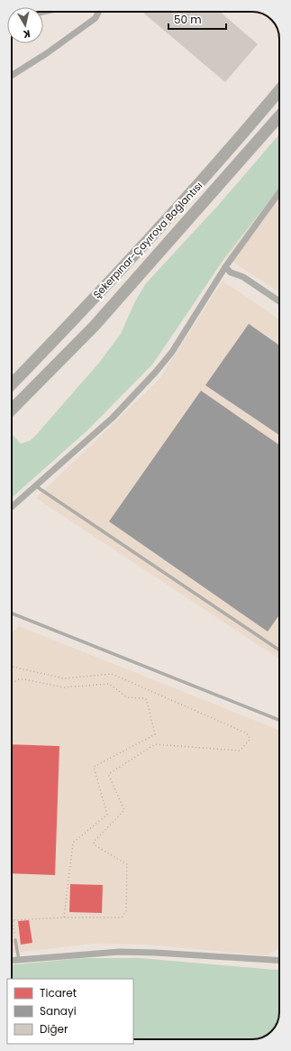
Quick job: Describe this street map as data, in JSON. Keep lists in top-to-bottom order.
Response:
{
  "streets": {
    "highway": ["Şekerpınar-Çayırova Bağlantısı"]
  },
  "legend": ["Ticaret", "Sanayi", "Diğer"],
  "scale_bar": "50 m",
  "north": "bottom"
}
